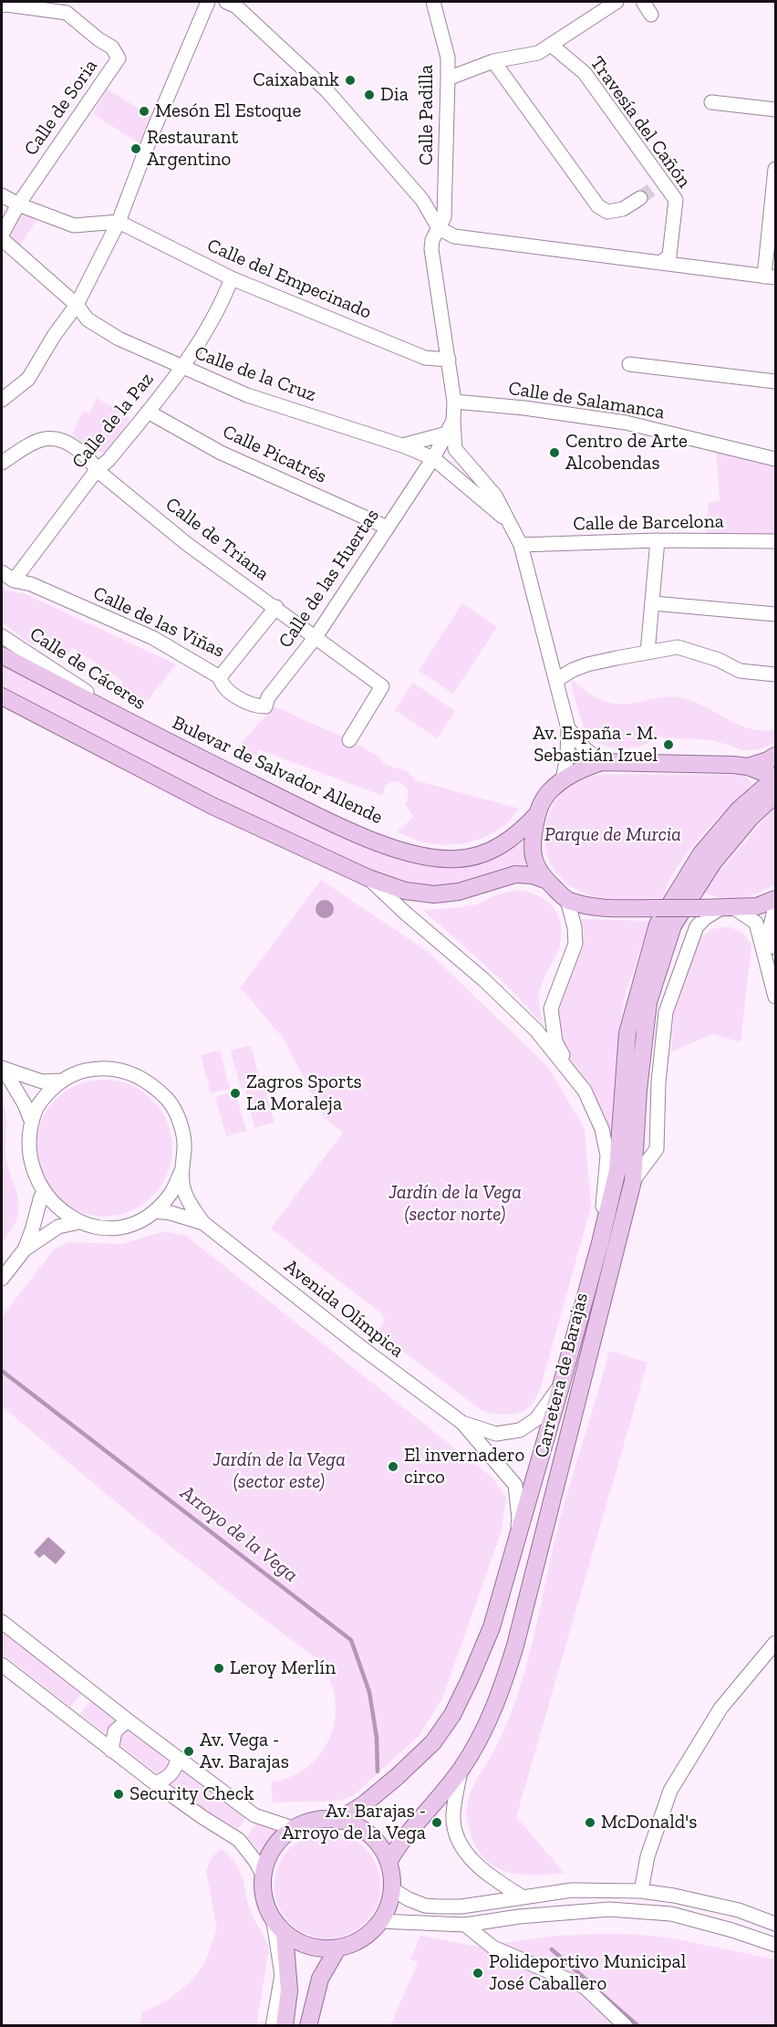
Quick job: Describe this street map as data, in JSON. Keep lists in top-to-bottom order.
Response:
{
  "streets": {
    "main road": ["Bulevar de Salvador Allende", "Carretera de Barajas"],
    "street": [
      "Calle de Soria",
      "Calle Padilla",
      "Travesía del Cañón",
      "Calle del Empecinado",
      "Calle de la Cruz",
      "Calle de Salamanca",
      "Calle de la Paz",
      "Calle Picatrés",
      "Calle de Barcelona",
      "Calle de Triana",
      "Calle de las Huertas",
      "Calle de las Viñas",
      "Calle de Cáceres",
      "Avenida Olímpica"
    ]
  },
  "crossings": [
    ["Calle Padilla", "Calle del Empecinado"],
    ["Calle Padilla", "Calle de Salamanca"],
    ["Calle Padilla", "Calle de las Huertas"],
    ["Calle del Empecinado", "Calle de la Paz"],
    ["Calle de la Cruz", "Calle de la Paz"],
    ["Calle de la Cruz", "Calle de las Huertas"],
    ["Calle de la Paz", "Calle Picatrés"],
    ["Calle de la Paz", "Calle de Triana"],
    ["Calle de la Paz", "Calle de las Viñas"],
    ["Calle Picatrés", "Calle de las Huertas"],
    ["Calle de Triana", "Calle de las Huertas"],
    ["Calle de Triana", "Calle de las Viñas"],
    ["Calle de las Huertas", "Calle de las Viñas"],
    ["Calle de Cáceres", "Bulevar de Salvador Allende"]
  ],
  "water": ["Arroyo de la Vega"],
  "parks": ["Parque de Murcia", "Jardín de la Vega (sector norte)", "Jardín de la Vega (sector este)"],
  "places": [
    "Caixabank",
    "Dia",
    "Mesón El Estoque",
    "Restaurant Argentino",
    "Centro de Arte Alcobendas",
    "Av. España - M. Sebastián Izuel",
    "Zagros Sports La Moraleja",
    "El invernadero circo",
    "Leroy Merlín",
    "Av. Vega - Av. Barajas",
    "Security Check",
    "Av. Barajas - Arroyo de la Vega",
    "McDonald's",
    "Polideportivo Municipal José Caballero"
  ]
}
